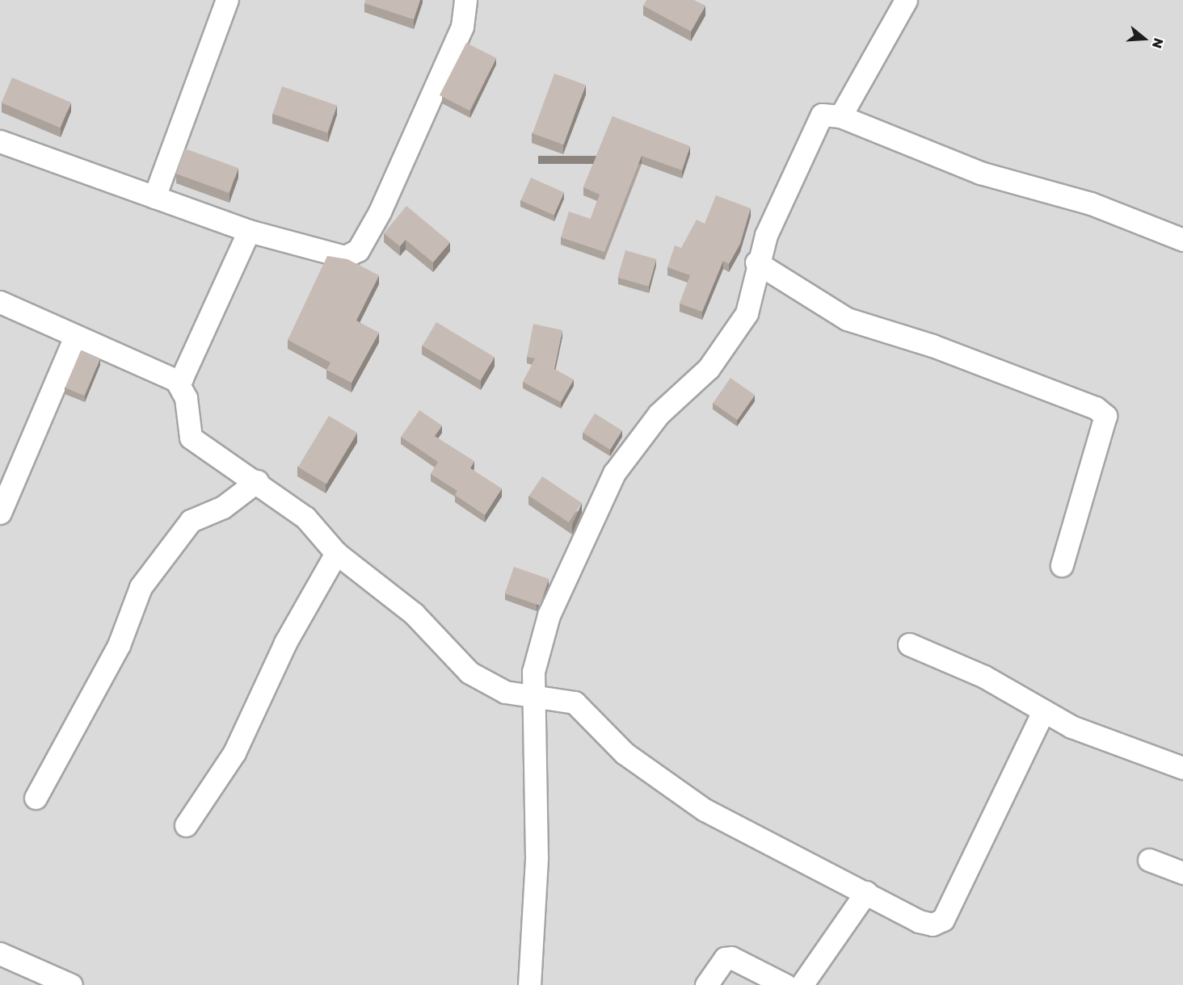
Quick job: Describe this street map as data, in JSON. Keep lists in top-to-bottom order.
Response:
{
  "north": "right"
}
